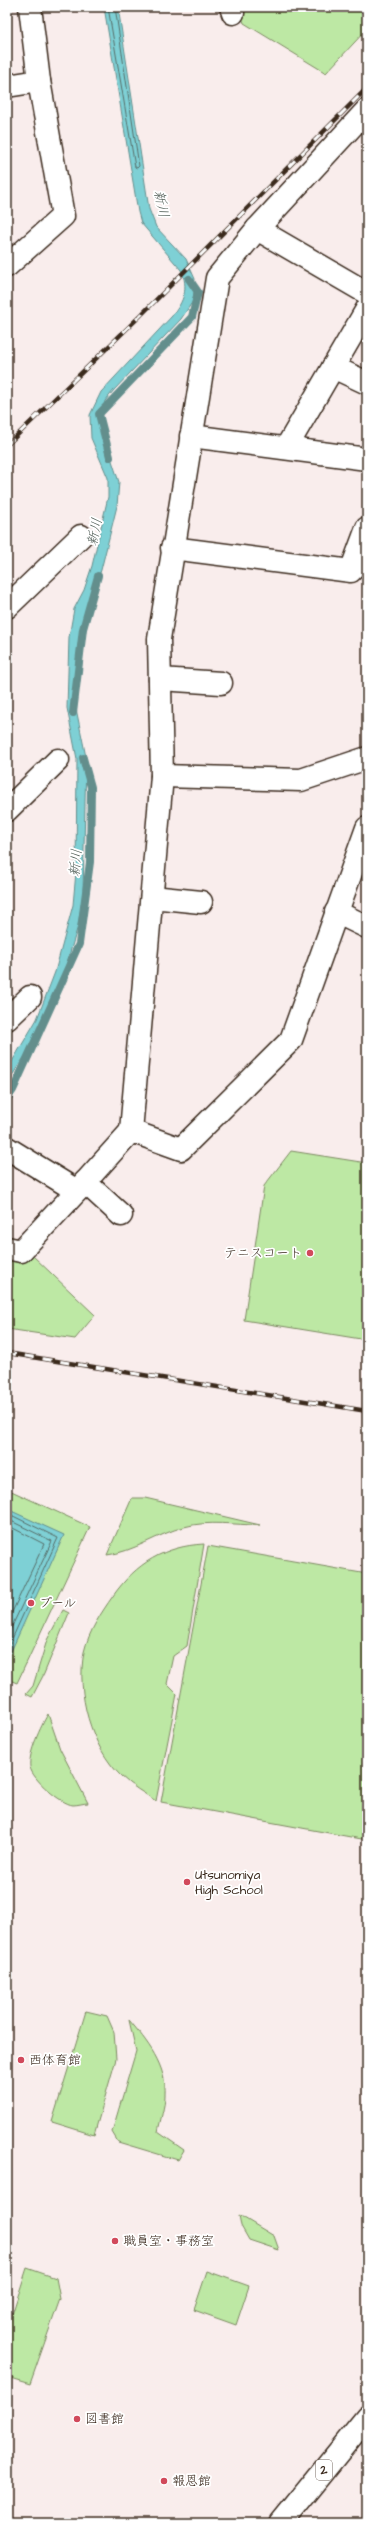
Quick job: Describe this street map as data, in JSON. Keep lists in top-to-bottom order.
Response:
{
  "streets": {
    "street": ["2"]
  },
  "water": ["新川"],
  "places": [
    "テニスコート",
    "プール",
    "Utsunomiya High School",
    "西体育館",
    "職員室・事務室",
    "図書館",
    "報恩館"
  ]
}
